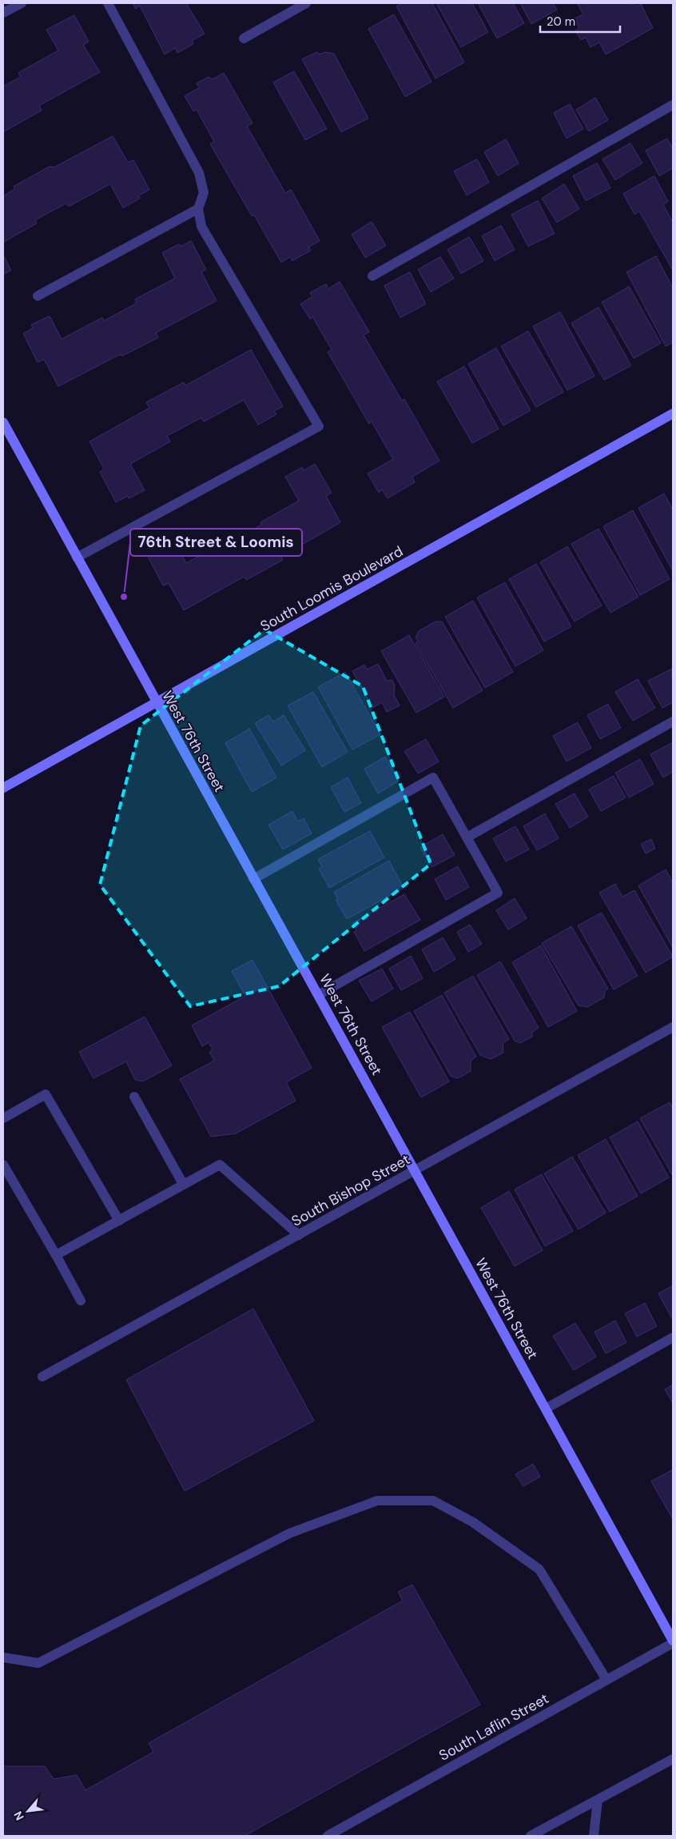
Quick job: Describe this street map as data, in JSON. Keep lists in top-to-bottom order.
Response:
{
  "streets": {
    "street": [
      "South Loomis Boulevard",
      "West 76th Street",
      "South Bishop Street",
      "South Laflin Street"
    ]
  },
  "crossings": [
    ["South Loomis Boulevard", "West 76th Street"],
    ["West 76th Street", "South Bishop Street"],
    ["West 76th Street", "South Laflin Street"]
  ],
  "places": ["76th Street & Loomis"],
  "scale_bar": "20 m",
  "north": "bottom left"
}
